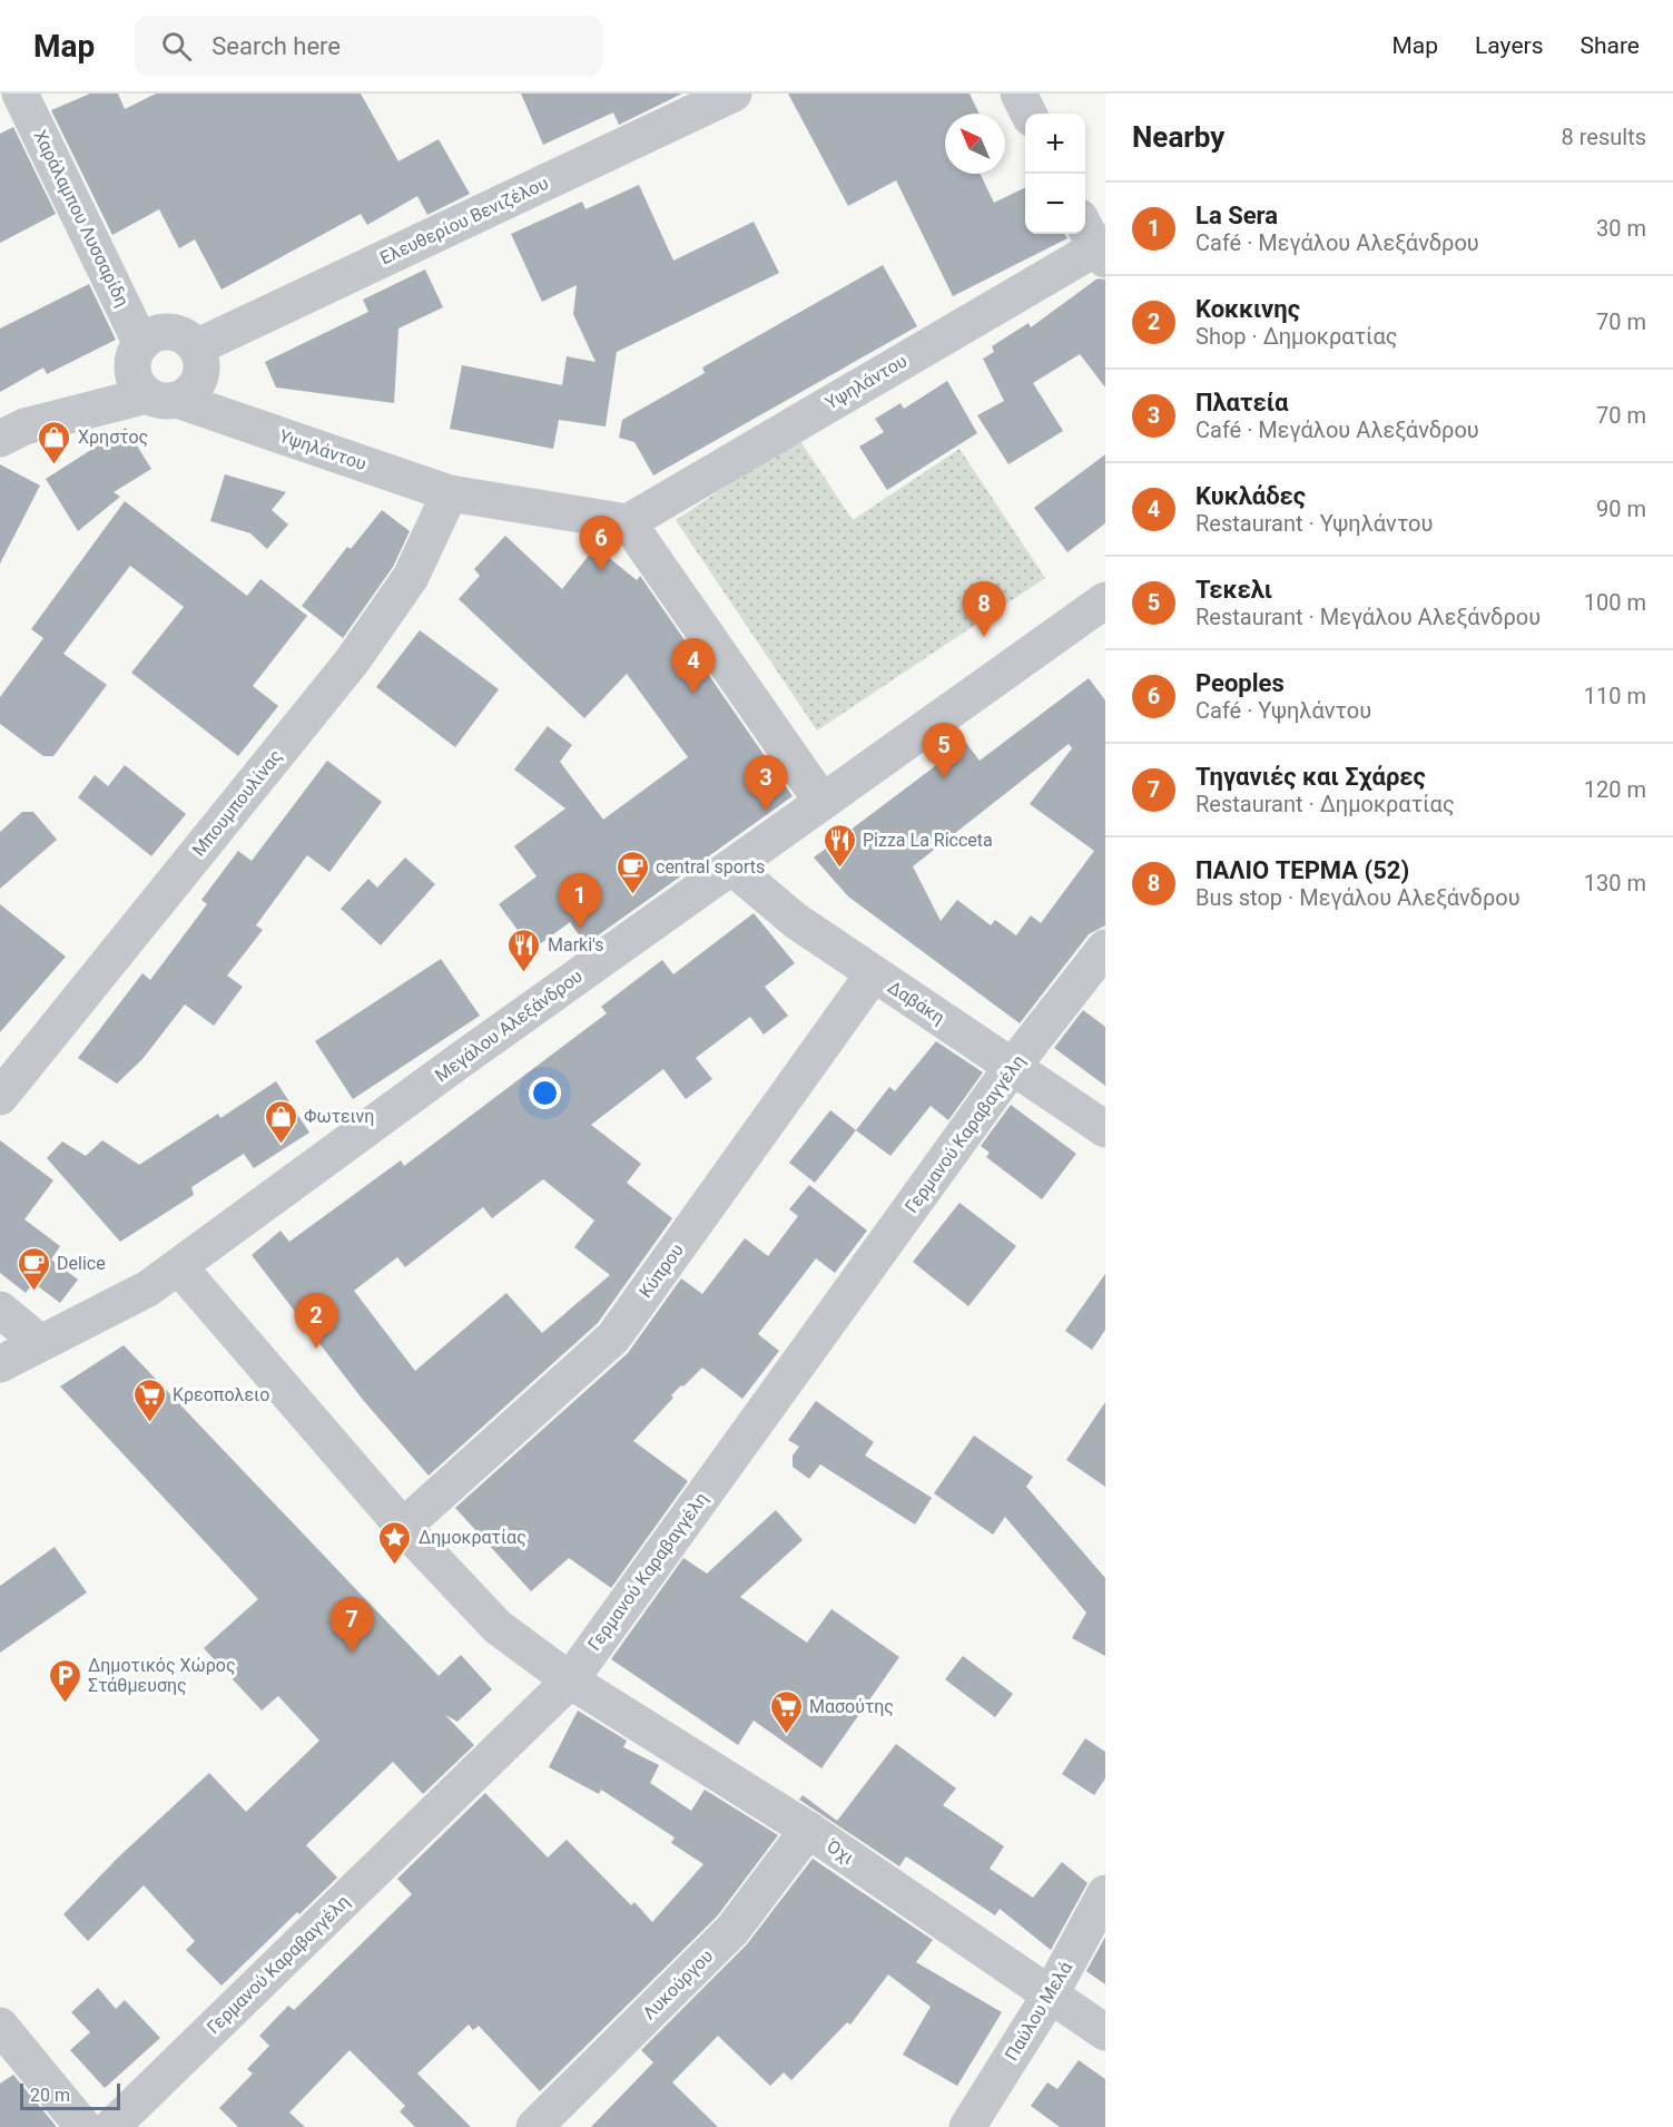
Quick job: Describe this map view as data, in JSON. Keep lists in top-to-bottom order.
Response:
{
  "streets": {
    "street": [
      "Χαράλαμπου Λυσσαρίδη",
      "Ελευθερίου Βενιζέλου",
      "Υψηλάντου",
      "Μπουμπουλίνας",
      "Δαβάκη",
      "Μεγάλου Αλεξάνδρου",
      "Γερμανού Καραβαγγέλη",
      "Κύπρου",
      "Όχι",
      "Λυκούργου",
      "Παύλου Μελά"
    ]
  },
  "crossings": [
    ["Χαράλαμπου Λυσσαρίδη", "Ελευθερίου Βενιζέλου"],
    ["Χαράλαμπου Λυσσαρίδη", "Υψηλάντου"],
    ["Ελευθερίου Βενιζέλου", "Υψηλάντου"],
    ["Υψηλάντου", "Μπουμπουλίνας"],
    ["Δαβάκη", "Μεγάλου Αλεξάνδρου"],
    ["Δαβάκη", "Γερμανού Καραβαγγέλη"],
    ["Δαβάκη", "Κύπρου"],
    ["Γερμανού Καραβαγγέλη", "Όχι"],
    ["Όχι", "Λυκούργου"],
    ["Όχι", "Παύλου Μελά"]
  ],
  "places": {
    "shop": ["Χρηστος", "Φωτεινη"],
    "restaurant": ["Pizza La Ricceta", "Marki's"],
    "cafe": ["central sports", "Delice"],
    "supermarket": ["Κρεοπολειο", "Μασούτης"],
    "place": ["Δημοκρατίας"],
    "parking": ["Δημοτικός Χώρος Στάθμευσης"]
  },
  "scale_bar": "20 m",
  "north": "top left",
  "page": {
    "header": "Map",
    "search": "Search here",
    "nav": ["Map", "Layers", "Share"],
    "heading": ["Nearby", "8 results"],
    "map_buttons": ["+", "−"],
    "list": [
      {
        "mark": "1",
        "name": "La Sera",
        "note": "Café · Μεγάλου Αλεξάνδρου",
        "value": "30 m"
      },
      {
        "mark": "2",
        "name": "Κοκκινης",
        "note": "Shop · Δημοκρατίας",
        "value": "70 m"
      },
      {
        "mark": "3",
        "name": "Πλατεία",
        "note": "Café · Μεγάλου Αλεξάνδρου",
        "value": "70 m"
      },
      {
        "mark": "4",
        "name": "Κυκλάδες",
        "note": "Restaurant · Υψηλάντου",
        "value": "90 m"
      },
      {
        "mark": "5",
        "name": "Τεκελι",
        "note": "Restaurant · Μεγάλου Αλεξάνδρου",
        "value": "100 m"
      },
      {
        "mark": "6",
        "name": "Peoples",
        "note": "Café · Υψηλάντου",
        "value": "110 m"
      },
      {
        "mark": "7",
        "name": "Τηγανιές και Σχάρες",
        "note": "Restaurant · Δημοκρατίας",
        "value": "120 m"
      },
      {
        "mark": "8",
        "name": "ΠΑΛΙΟ ΤΕΡΜΑ (52)",
        "note": "Bus stop · Μεγάλου Αλεξάνδρου",
        "value": "130 m"
      }
    ],
    "pins": [
      "6",
      "8",
      "4",
      "5",
      "3",
      "1",
      "2",
      "7"
    ],
    "scale": "20 m"
  }
}
